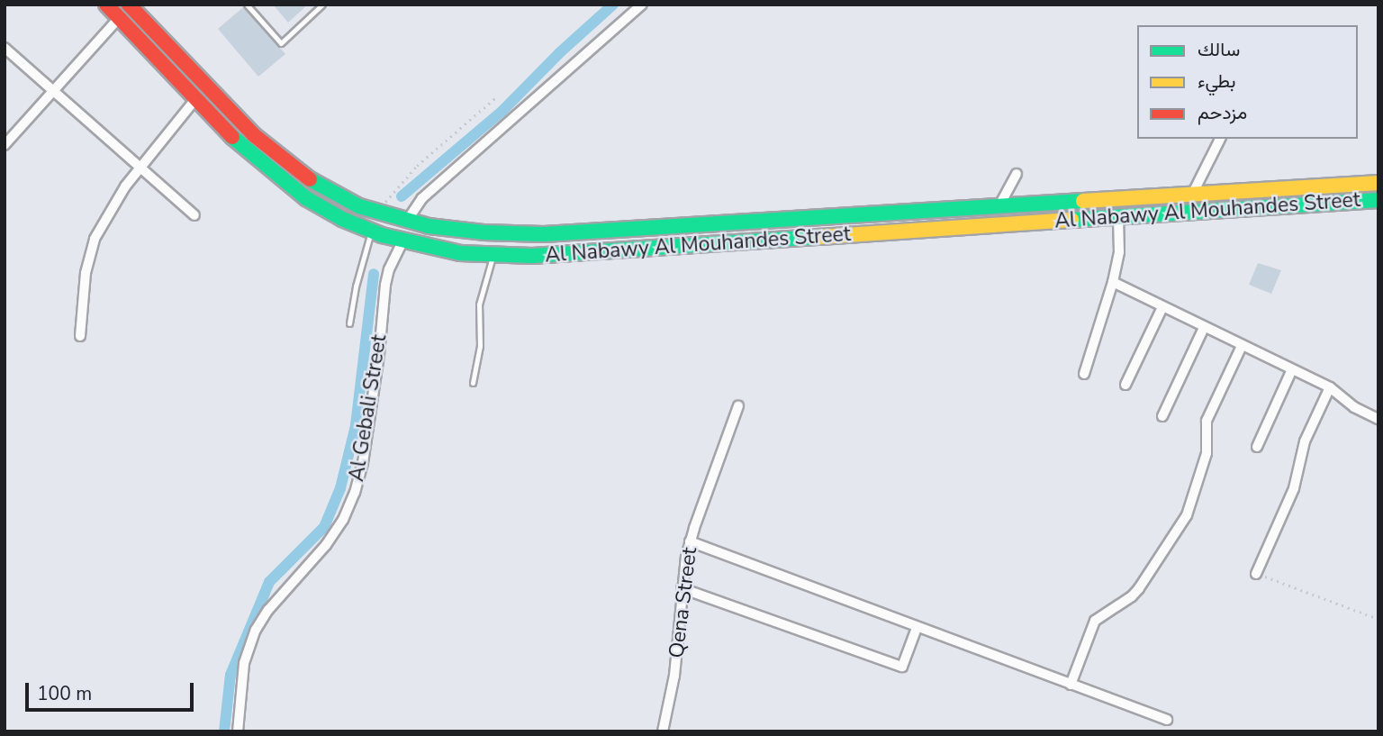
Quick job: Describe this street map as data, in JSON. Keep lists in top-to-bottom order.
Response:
{
  "streets": {
    "main road": ["Al Nabawy Al Mouhandes Street"],
    "street": ["Al Gebali Street", "Qena Street"]
  },
  "crossings": [
    ["Al Nabawy Al Mouhandes Street", "Al Gebali Street"]
  ],
  "legend": ["سالك", "بطيء", "مزدحم"],
  "scale_bar": "100 m"
}
